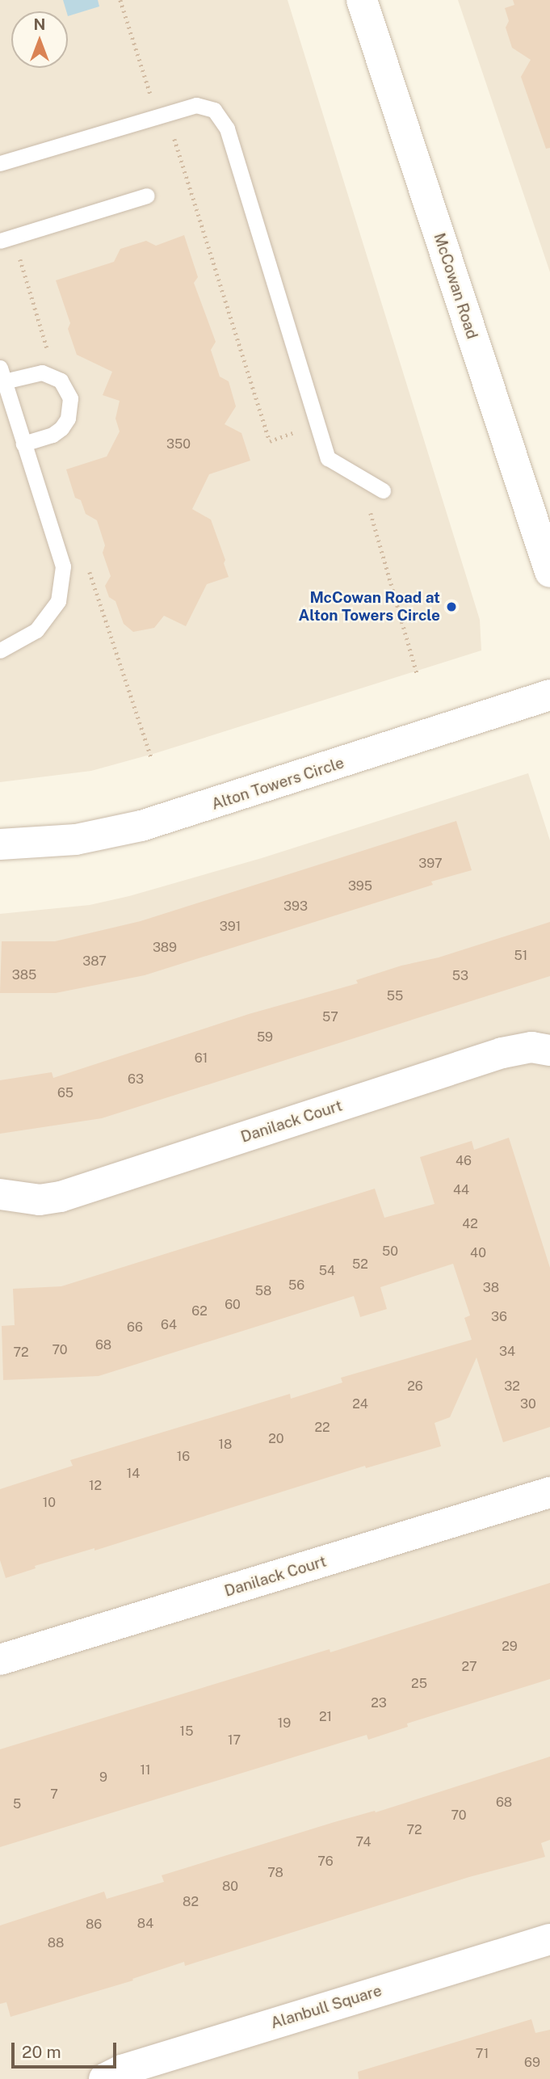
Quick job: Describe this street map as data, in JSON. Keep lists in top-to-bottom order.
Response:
{
  "streets": {
    "street": [
      "McCowan Road",
      "Alton Towers Circle",
      "Danilack Court",
      "Alanbull Square"
    ]
  },
  "places": ["McCowan Road at Alton Towers Circle"],
  "house_numbers": [
    "350",
    "397",
    "395",
    "393",
    "391",
    "389",
    "51",
    "387",
    "385",
    "53",
    "55",
    "57",
    "59",
    "61",
    "63",
    "65",
    "46",
    "44",
    "42",
    "50",
    "40",
    "52",
    "54",
    "56",
    "38",
    "58",
    "60",
    "62",
    "36",
    "64",
    "66",
    "68",
    "70",
    "34",
    "72",
    "26",
    "32",
    "24",
    "30",
    "22",
    "20",
    "18",
    "16",
    "14",
    "12",
    "10",
    "29",
    "27",
    "25",
    "23",
    "21",
    "19",
    "15",
    "17",
    "11",
    "9",
    "7",
    "68",
    "5",
    "70",
    "72",
    "74",
    "76",
    "78",
    "80",
    "82",
    "84",
    "86",
    "88",
    "71",
    "69"
  ],
  "scale_bar": "20 m",
  "north": "top"
}
